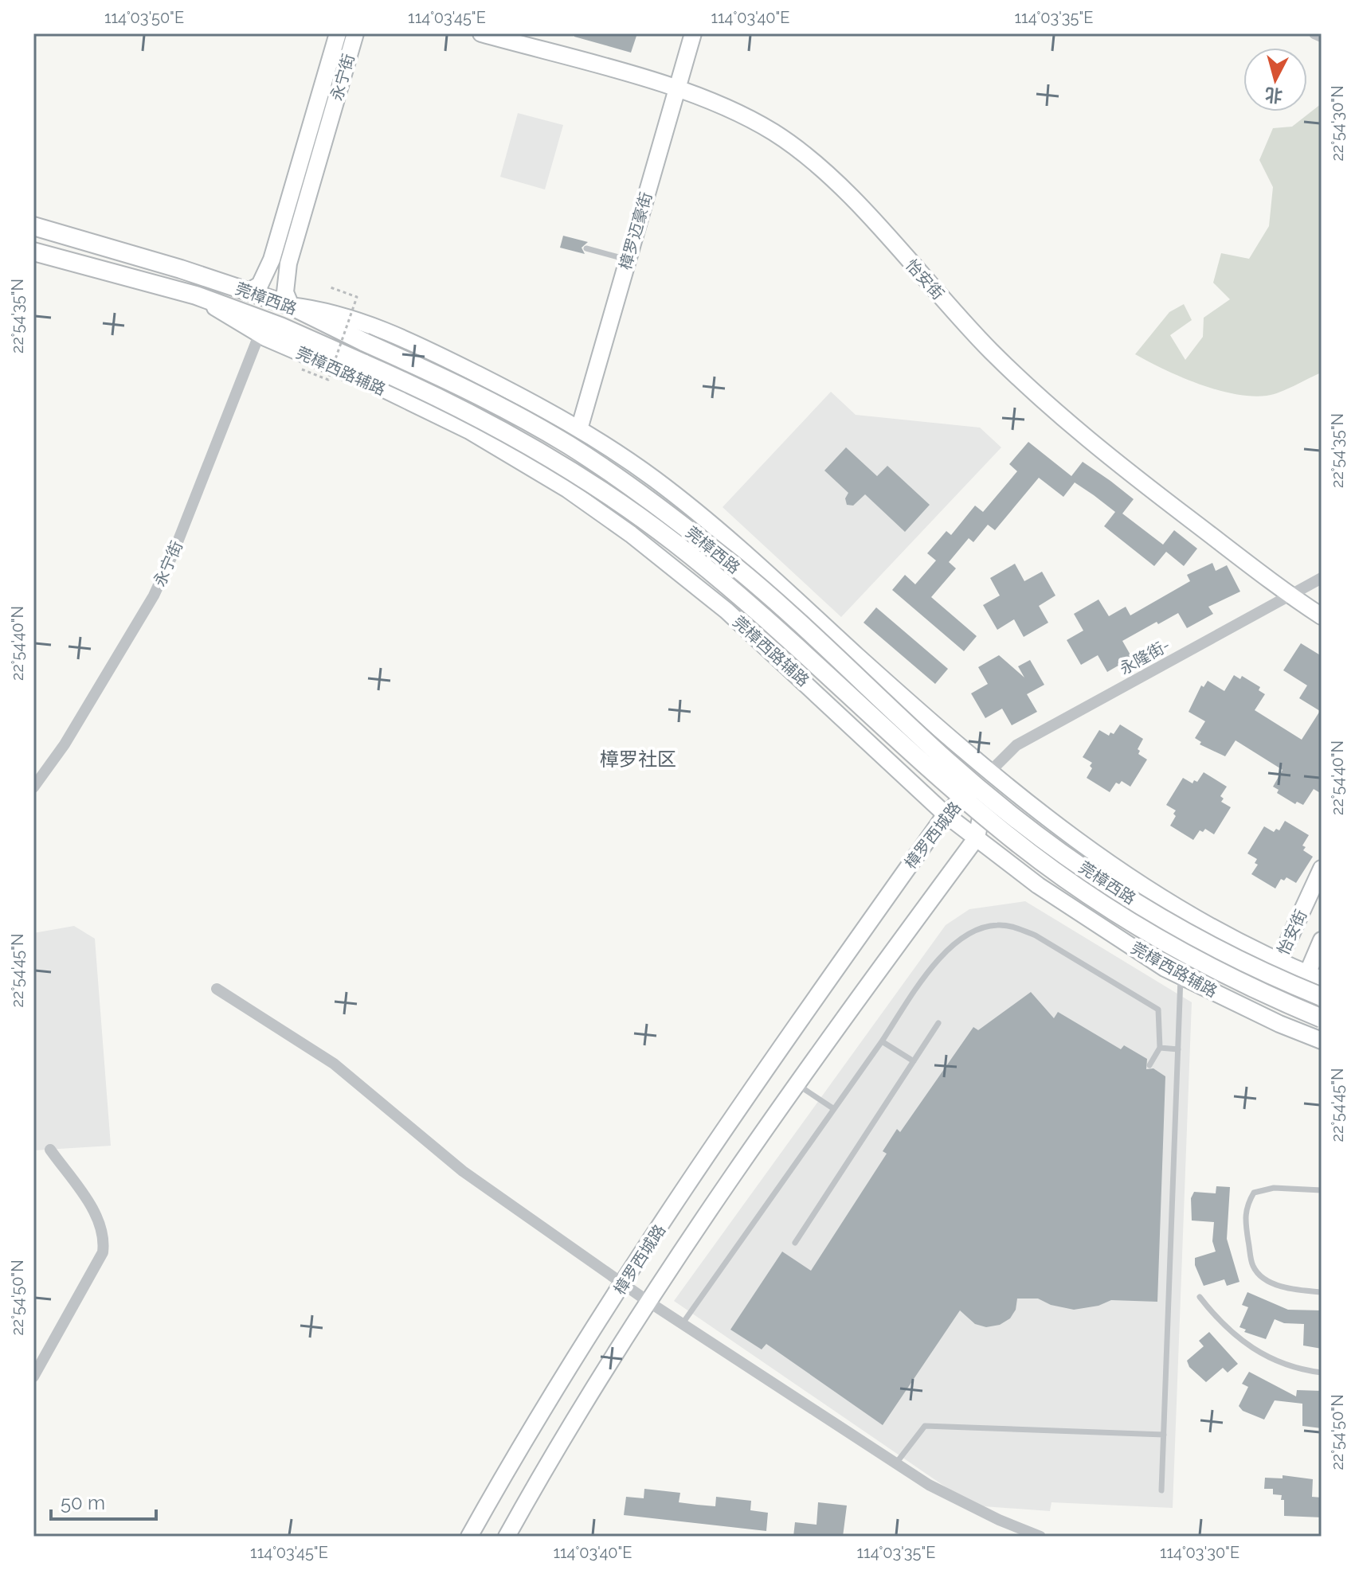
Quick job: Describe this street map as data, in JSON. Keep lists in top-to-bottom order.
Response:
{
  "streets": {
    "main road": [
      "永宁街",
      "樟罗迈豪街",
      "怡安街",
      "莞樟西路",
      "莞樟西路辅路",
      "樟罗西城路"
    ],
    "street": ["永隆街-"]
  },
  "crossings": [
    ["永宁街", "莞樟西路"],
    ["永宁街", "莞樟西路辅路"],
    ["樟罗迈豪街", "怡安街"],
    ["怡安街", "永隆街-"],
    ["莞樟西路", "莞樟西路辅路"],
    ["莞樟西路辅路", "樟罗西城路"],
    ["永隆街-", "樟罗西城路"]
  ],
  "districts": ["樟罗社区"],
  "scale_bar": "50 m",
  "north": "bottom",
  "coordinates": [
    "114°03'50\"E",
    "114°03'45\"E",
    "114°03'40\"E",
    "114°03'35\"E",
    "22°54'30\"N",
    "22°54'35\"N",
    "22°54'40\"N",
    "22°54'45\"N",
    "22°54'50\"N",
    "114°03'30\"E"
  ]
}
